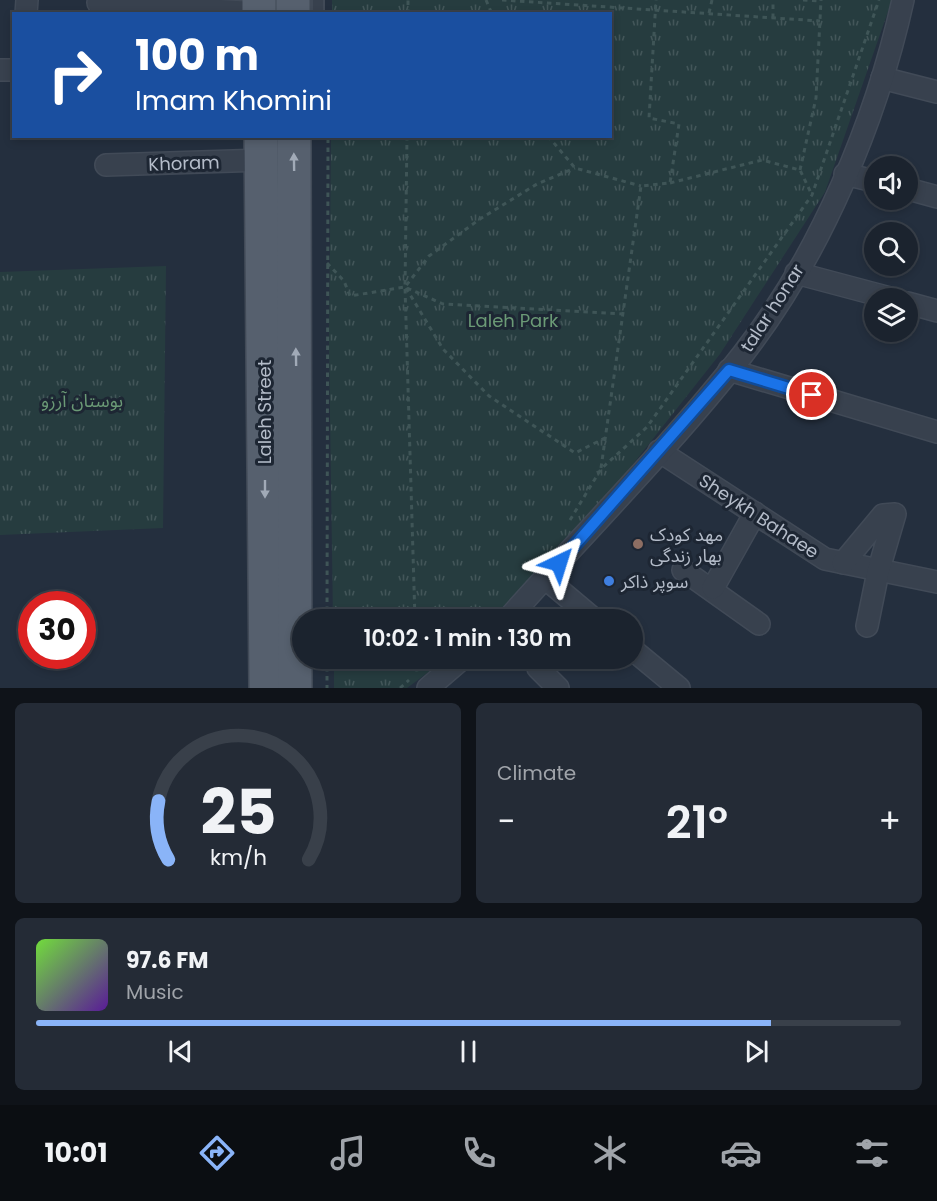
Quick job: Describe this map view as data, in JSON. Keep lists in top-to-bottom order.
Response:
{
  "streets": {
    "main road": ["Laleh Street"],
    "street": ["Khoram", "talar honar", "Sheykh Bahaee"]
  },
  "crossings": [
    ["Khoram", "Laleh Street"],
    ["talar honar", "Sheykh Bahaee"]
  ],
  "parks": ["Laleh Park", "بوستان آرزو"],
  "places": ["مهد کودک بهار زندگی", "سوپر ذاکر"],
  "page": {
    "turn": ["100 m", "Imam Khomini"],
    "limit": "30",
    "trip": "10:02 · 1 min · 130 m",
    "tile": "Climate",
    "heat": ["−", "21°", "+"],
    "song": ["97.6 FM", "Music"],
    "tabs": "10:01",
    "gauge": ["25", "km/h"]
  }
}
